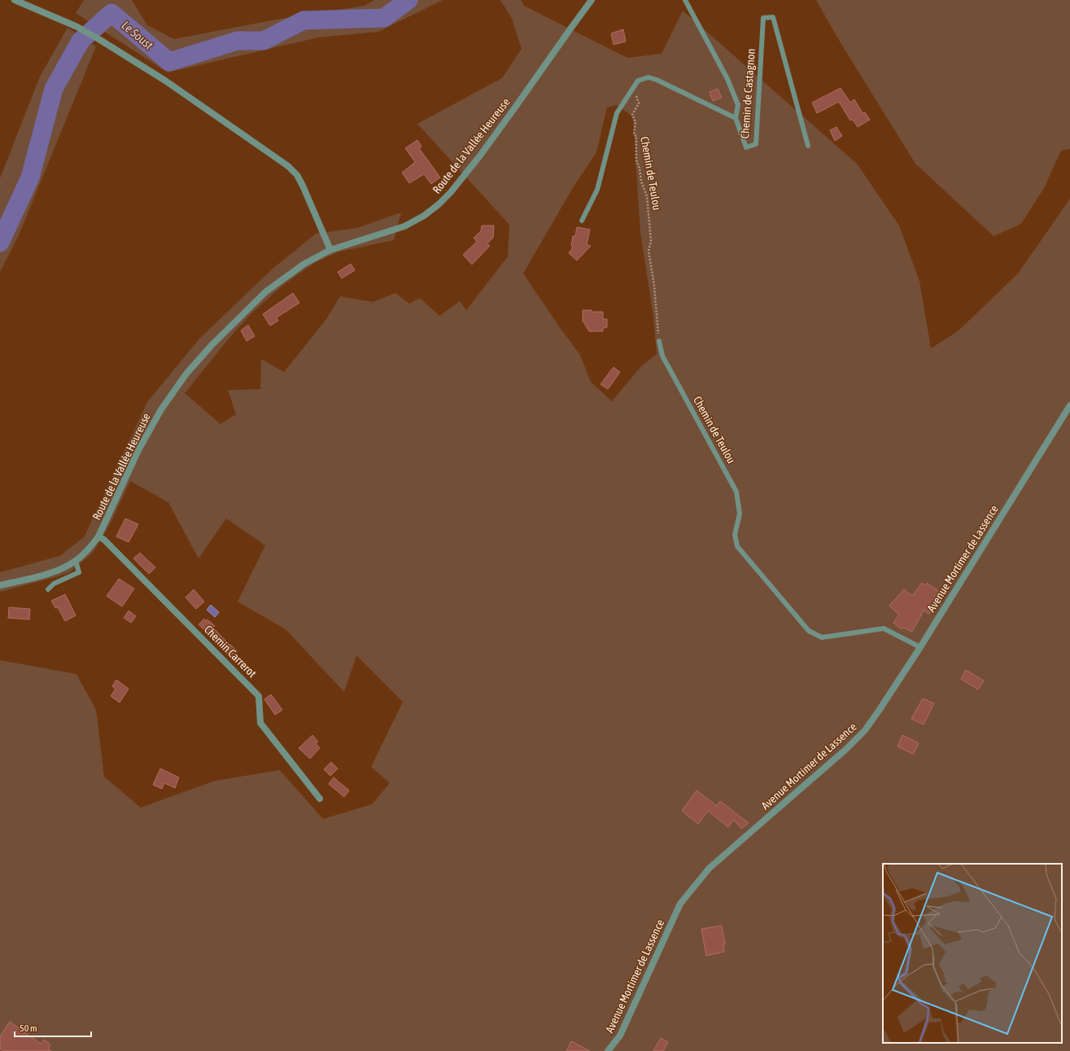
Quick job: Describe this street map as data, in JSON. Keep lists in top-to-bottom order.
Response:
{
  "streets": {
    "street": ["Route de la Vallée Heureuse", "Avenue Mortimer de Lassence", "Chemin Carrerot"],
    "lane": ["Chemin de Castagnon", "Chemin de Teulou"]
  },
  "crossings": [
    ["Route de la Vallée Heureuse", "Chemin Carrerot"],
    ["Chemin de Teulou", "Avenue Mortimer de Lassence"]
  ],
  "water": ["Le Soust"],
  "scale_bar": "50 m"
}
